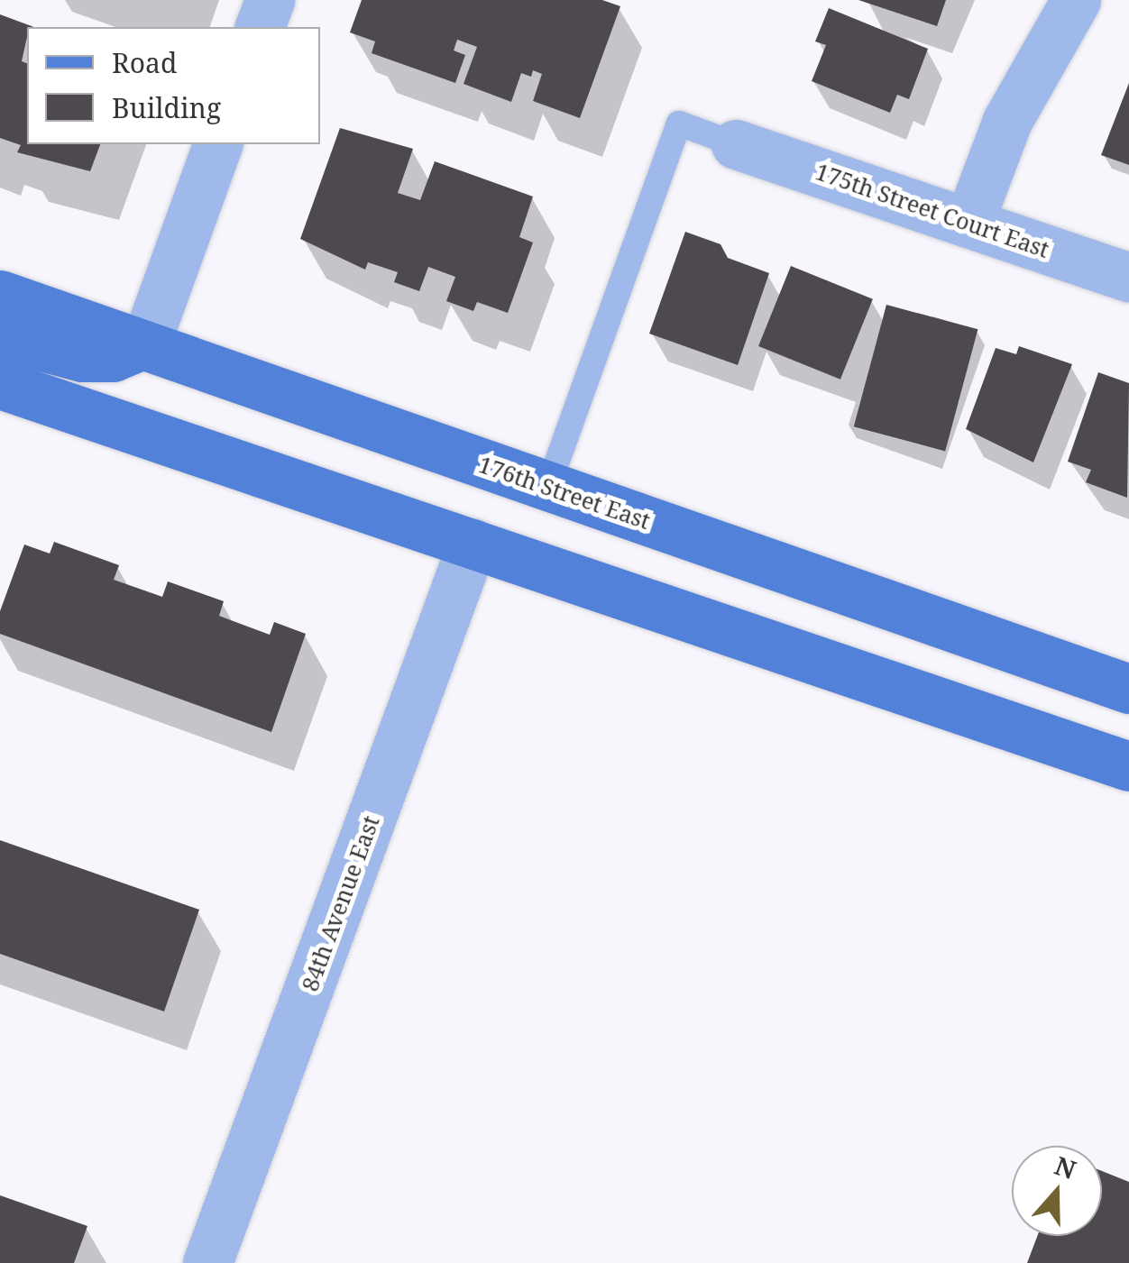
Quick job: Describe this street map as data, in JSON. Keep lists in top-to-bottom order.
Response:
{
  "streets": {
    "main road": ["176th Street East"],
    "street": ["175th Street Court East", "84th Avenue East"]
  },
  "legend": ["Road", "Building"],
  "north": "top"
}
